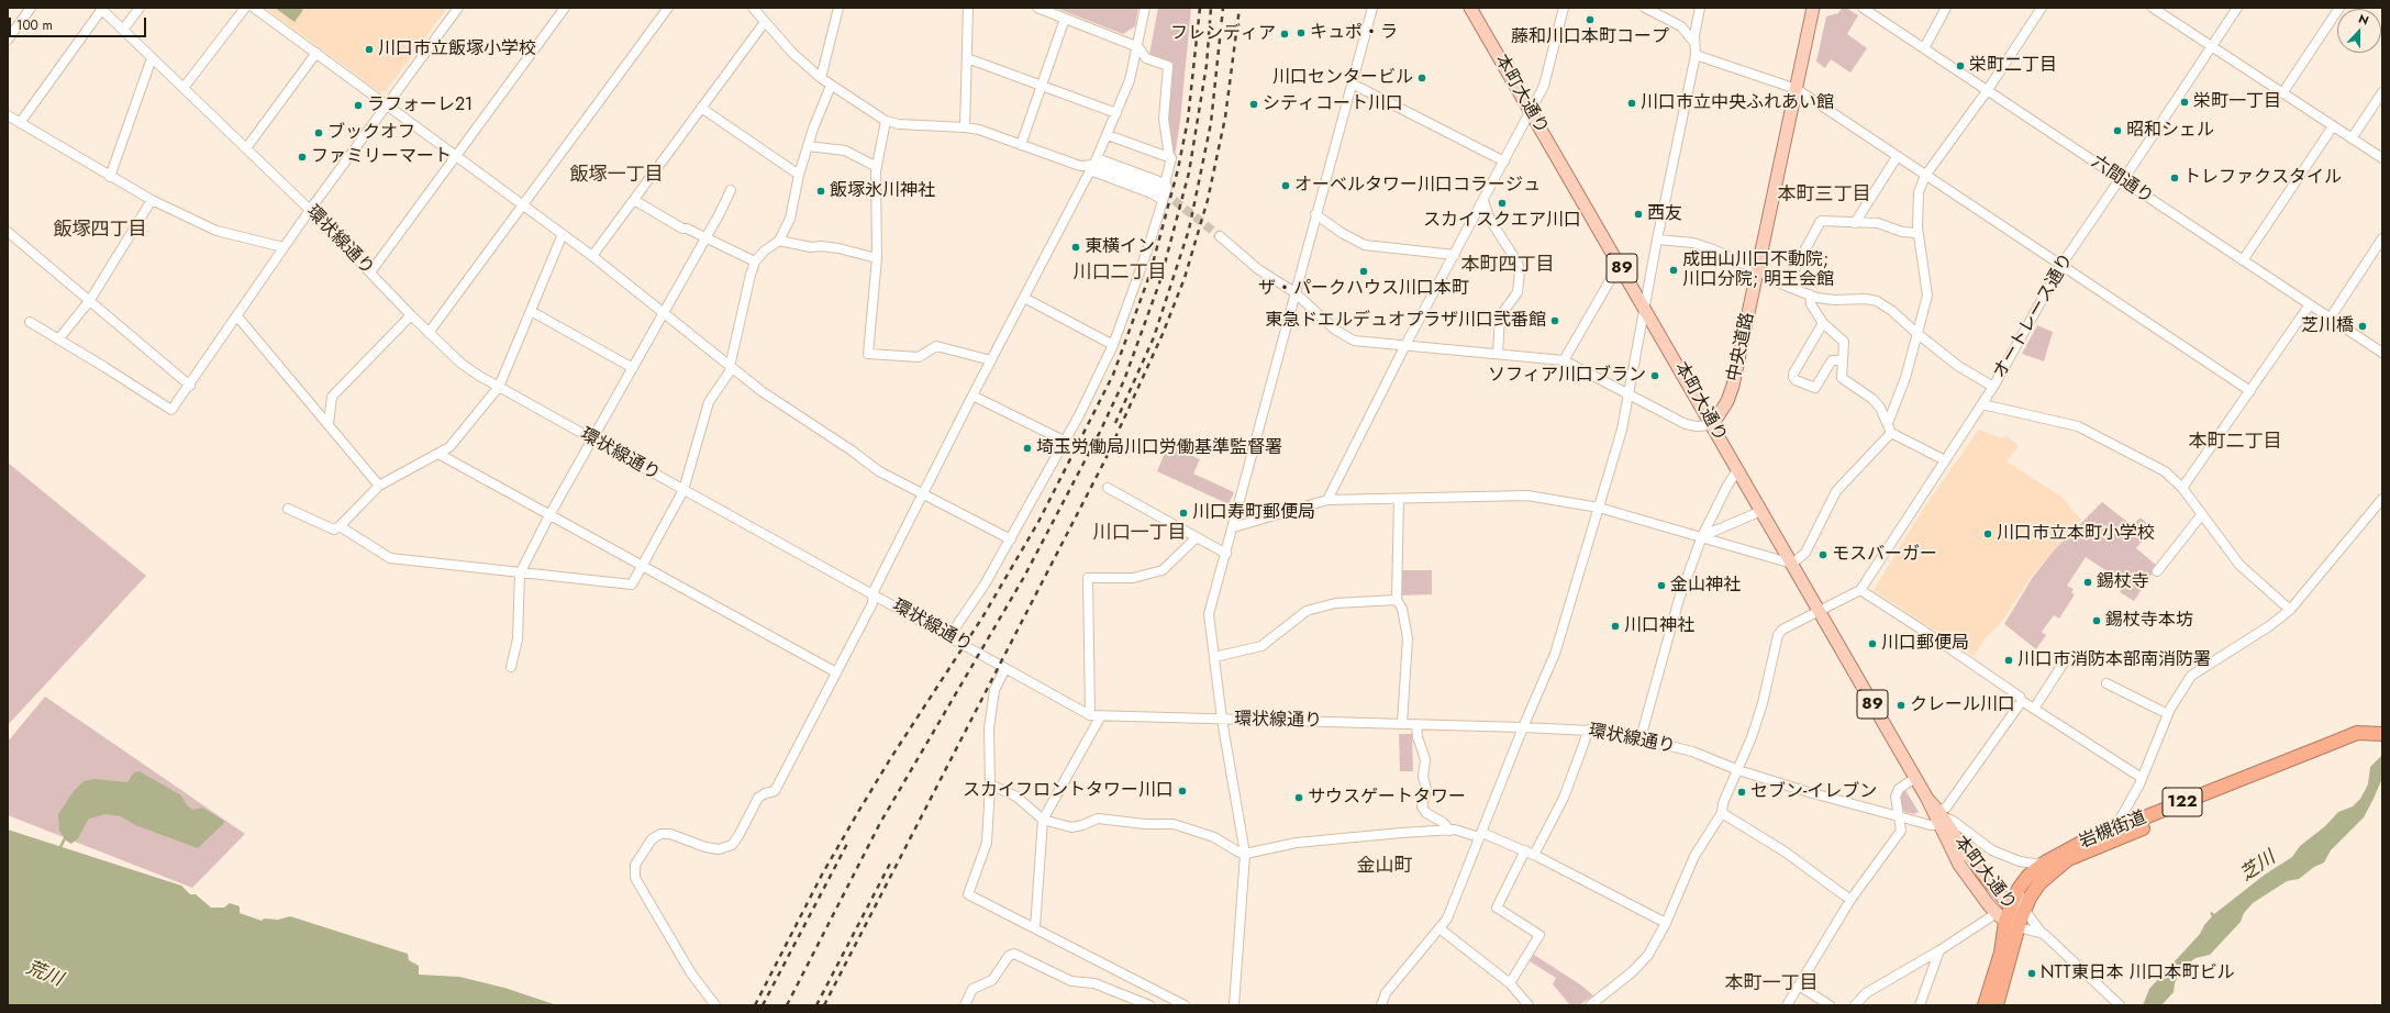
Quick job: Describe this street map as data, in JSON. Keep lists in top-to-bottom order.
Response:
{
  "streets": {
    "highway": ["122", "岩槻街道"],
    "main road": ["本町大通り", "89", "中央道路"],
    "street": ["六間通り", "環状線通り", "オートレース通り"]
  },
  "crossings": [
    ["本町大通り", "環状線通り"],
    ["本町大通り", "中央道路"],
    ["本町大通り", "岩槻街道"],
    ["六間通り", "オートレース通り"],
    ["環状線通り", "岩槻街道"]
  ],
  "districts": [
    "飯塚一丁目",
    "本町三丁目",
    "飯塚四丁目",
    "本町四丁目",
    "川口二丁目",
    "本町二丁目",
    "川口一丁目",
    "金山町",
    "本町一丁目"
  ],
  "water": ["芝川", "荒川"],
  "places": [
    "藤和川口本町コープ",
    "キュポ・ラ",
    "フレンディア",
    "川口市立飯塚小学校",
    "栄町二丁目",
    "川口センタービル",
    "栄町一丁目",
    "川口市立中央ふれあい館",
    "シティコート川口",
    "ラフォーレ21",
    "昭和シェル",
    "ブックオフ",
    "ファミリーマート",
    "トレファクスタイル",
    "オーベルタワー川口コラージュ",
    "飯塚氷川神社",
    "スカイスクエア川口",
    "西友",
    "東横イン",
    "成田山川口不動院; 川口分院; 明王会館",
    "ザ・パークハウス川口本町",
    "東急ドエルデュオプラザ川口弐番館",
    "芝川橋",
    "ソフィア川口ブラン",
    "埼玉労働局川口労働基準監督署",
    "川口寿町郵便局",
    "川口市立本町小学校",
    "モスバーガー",
    "錫杖寺",
    "金山神社",
    "錫杖寺本坊",
    "川口神社",
    "川口郵便局",
    "川口市消防本部南消防署",
    "クレール川口",
    "スカイフロントタワー川口",
    "セブン-イレブン",
    "サウスゲートタワー",
    "NTT東日本 川口本町ビル"
  ],
  "scale_bar": "100 m",
  "north": "top"
}
